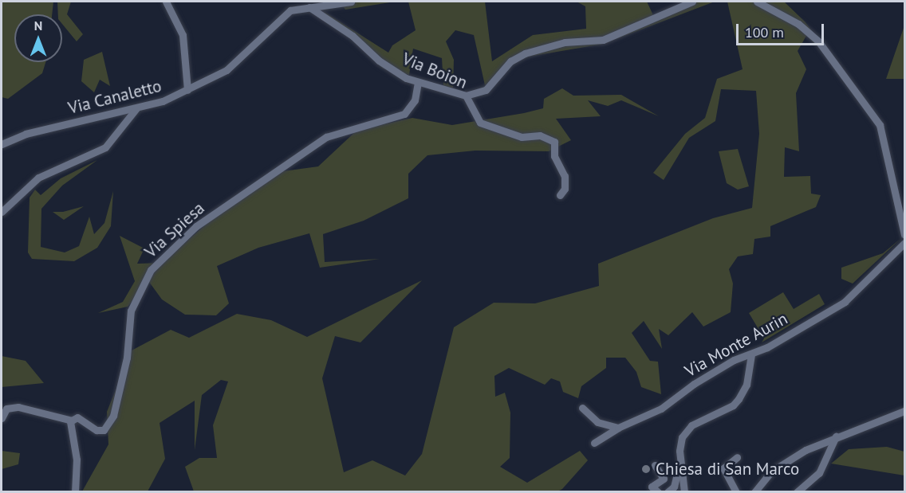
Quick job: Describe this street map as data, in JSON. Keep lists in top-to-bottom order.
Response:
{
  "streets": {
    "street": [
      "Via Boion",
      "Via Canaletto",
      "Via Spiesa",
      "Via Monte Aurin"
    ]
  },
  "crossings": [
    ["Via Boion", "Via Canaletto"],
    ["Via Boion", "Via Spiesa"]
  ],
  "places": ["Chiesa di San Marco"],
  "scale_bar": "100 m",
  "north": "top"
}
